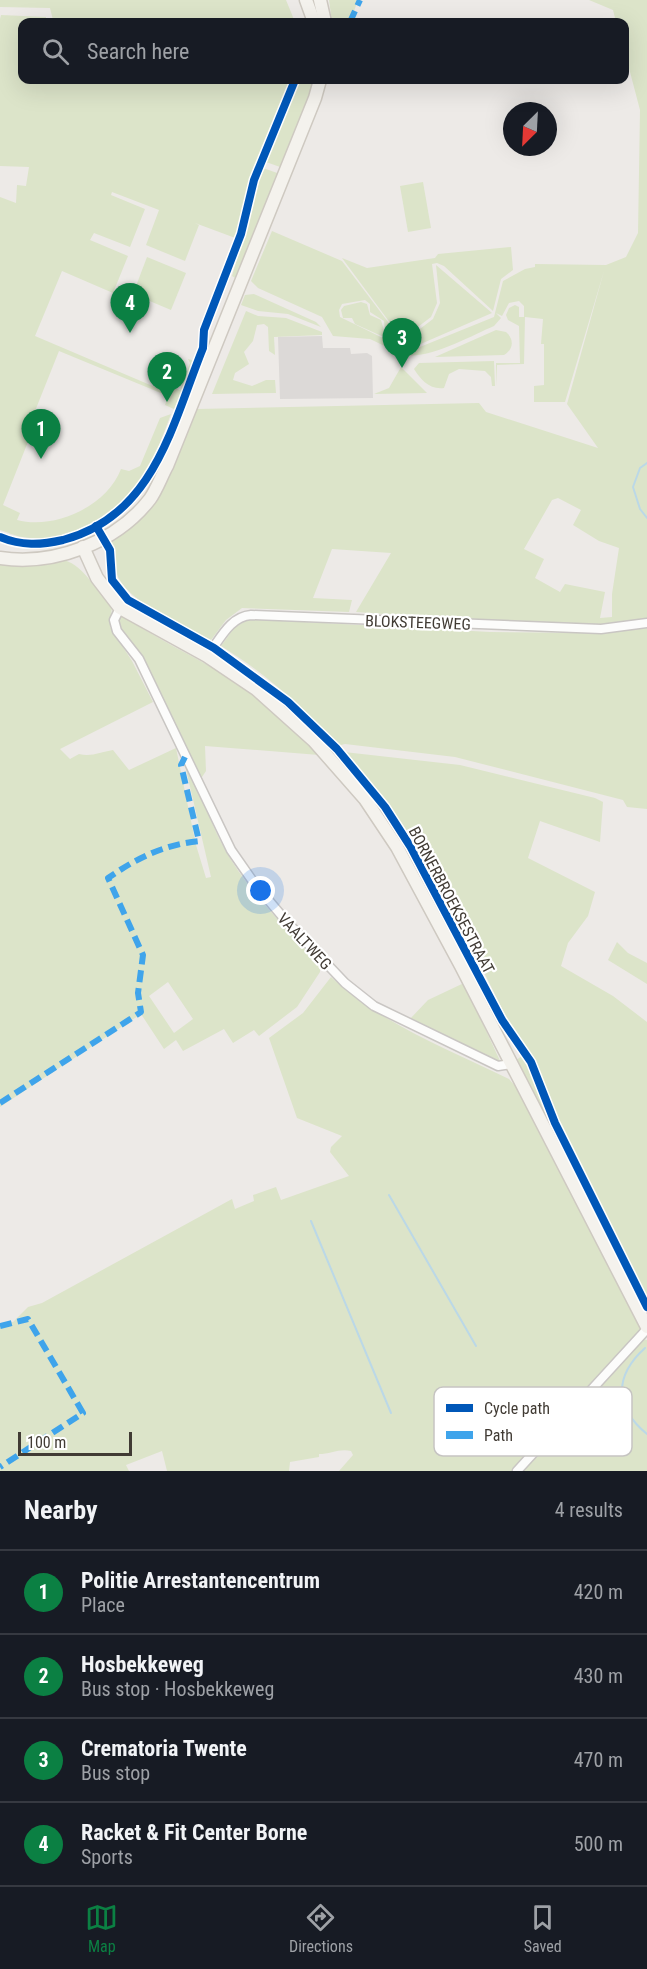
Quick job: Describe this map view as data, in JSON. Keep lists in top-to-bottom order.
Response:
{
  "streets": {
    "main road": ["BORNERBROEKSESTRAAT"],
    "street": ["BLOKSTEEGWEG", "VAALTWEG"]
  },
  "crossings": [
    ["BLOKSTEEGWEG", "BORNERBROEKSESTRAAT"],
    ["BORNERBROEKSESTRAAT", "VAALTWEG"]
  ],
  "legend": ["Cycle path", "Path"],
  "scale_bar": "100 m",
  "north": "bottom left",
  "page": {
    "search": "Search here",
    "pins": [
      "4",
      "3",
      "2",
      "1"
    ],
    "scale": "100 m",
    "heading": ["Nearby", "4 results"],
    "list": [
      {
        "mark": "1",
        "name": "Politie Arrestantencentrum",
        "note": "Place",
        "value": "420 m"
      },
      {
        "mark": "2",
        "name": "Hosbekkeweg",
        "note": "Bus stop · Hosbekkeweg",
        "value": "430 m"
      },
      {
        "mark": "3",
        "name": "Crematoria Twente",
        "note": "Bus stop",
        "value": "470 m"
      },
      {
        "mark": "4",
        "name": "Racket & Fit Center Borne",
        "note": "Sports",
        "value": "500 m"
      }
    ],
    "nav": ["Map", "Directions", "Saved"]
  }
}
